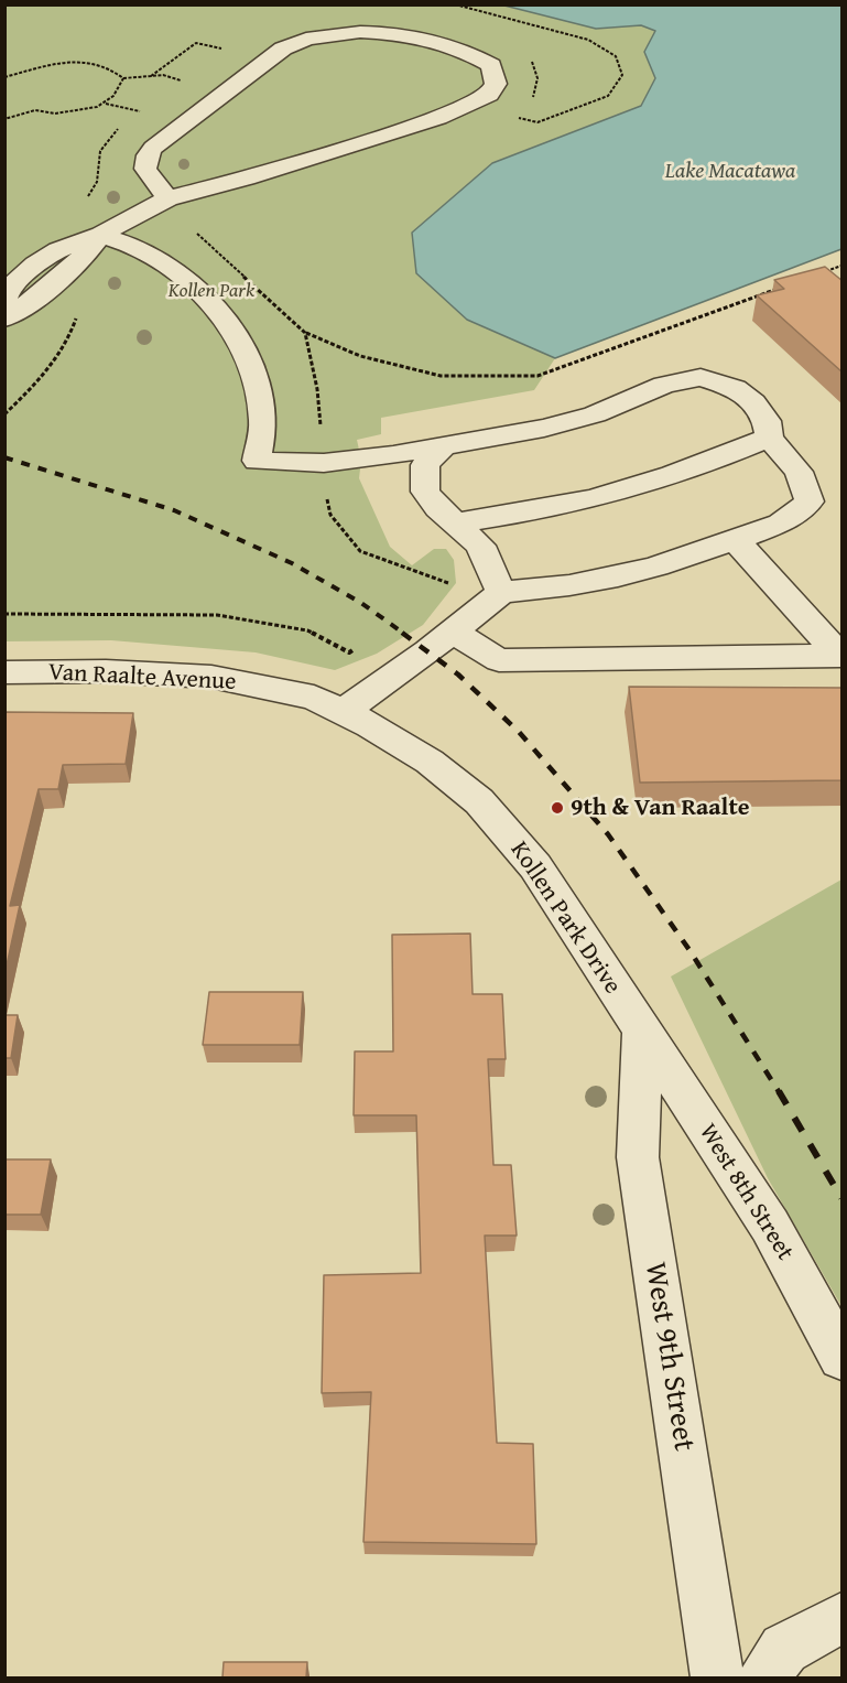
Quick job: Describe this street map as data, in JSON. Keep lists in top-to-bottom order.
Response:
{
  "streets": {
    "street": [
      "Van Raalte Avenue",
      "Kollen Park Drive",
      "West 8th Street",
      "West 9th Street"
    ]
  },
  "crossings": [
    ["Van Raalte Avenue", "Kollen Park Drive"],
    ["Kollen Park Drive", "West 8th Street"],
    ["Kollen Park Drive", "West 9th Street"],
    ["West 8th Street", "West 9th Street"]
  ],
  "water": ["Lake Macatawa"],
  "parks": ["Kollen Park"],
  "places": ["9th & Van Raalte"]
}
